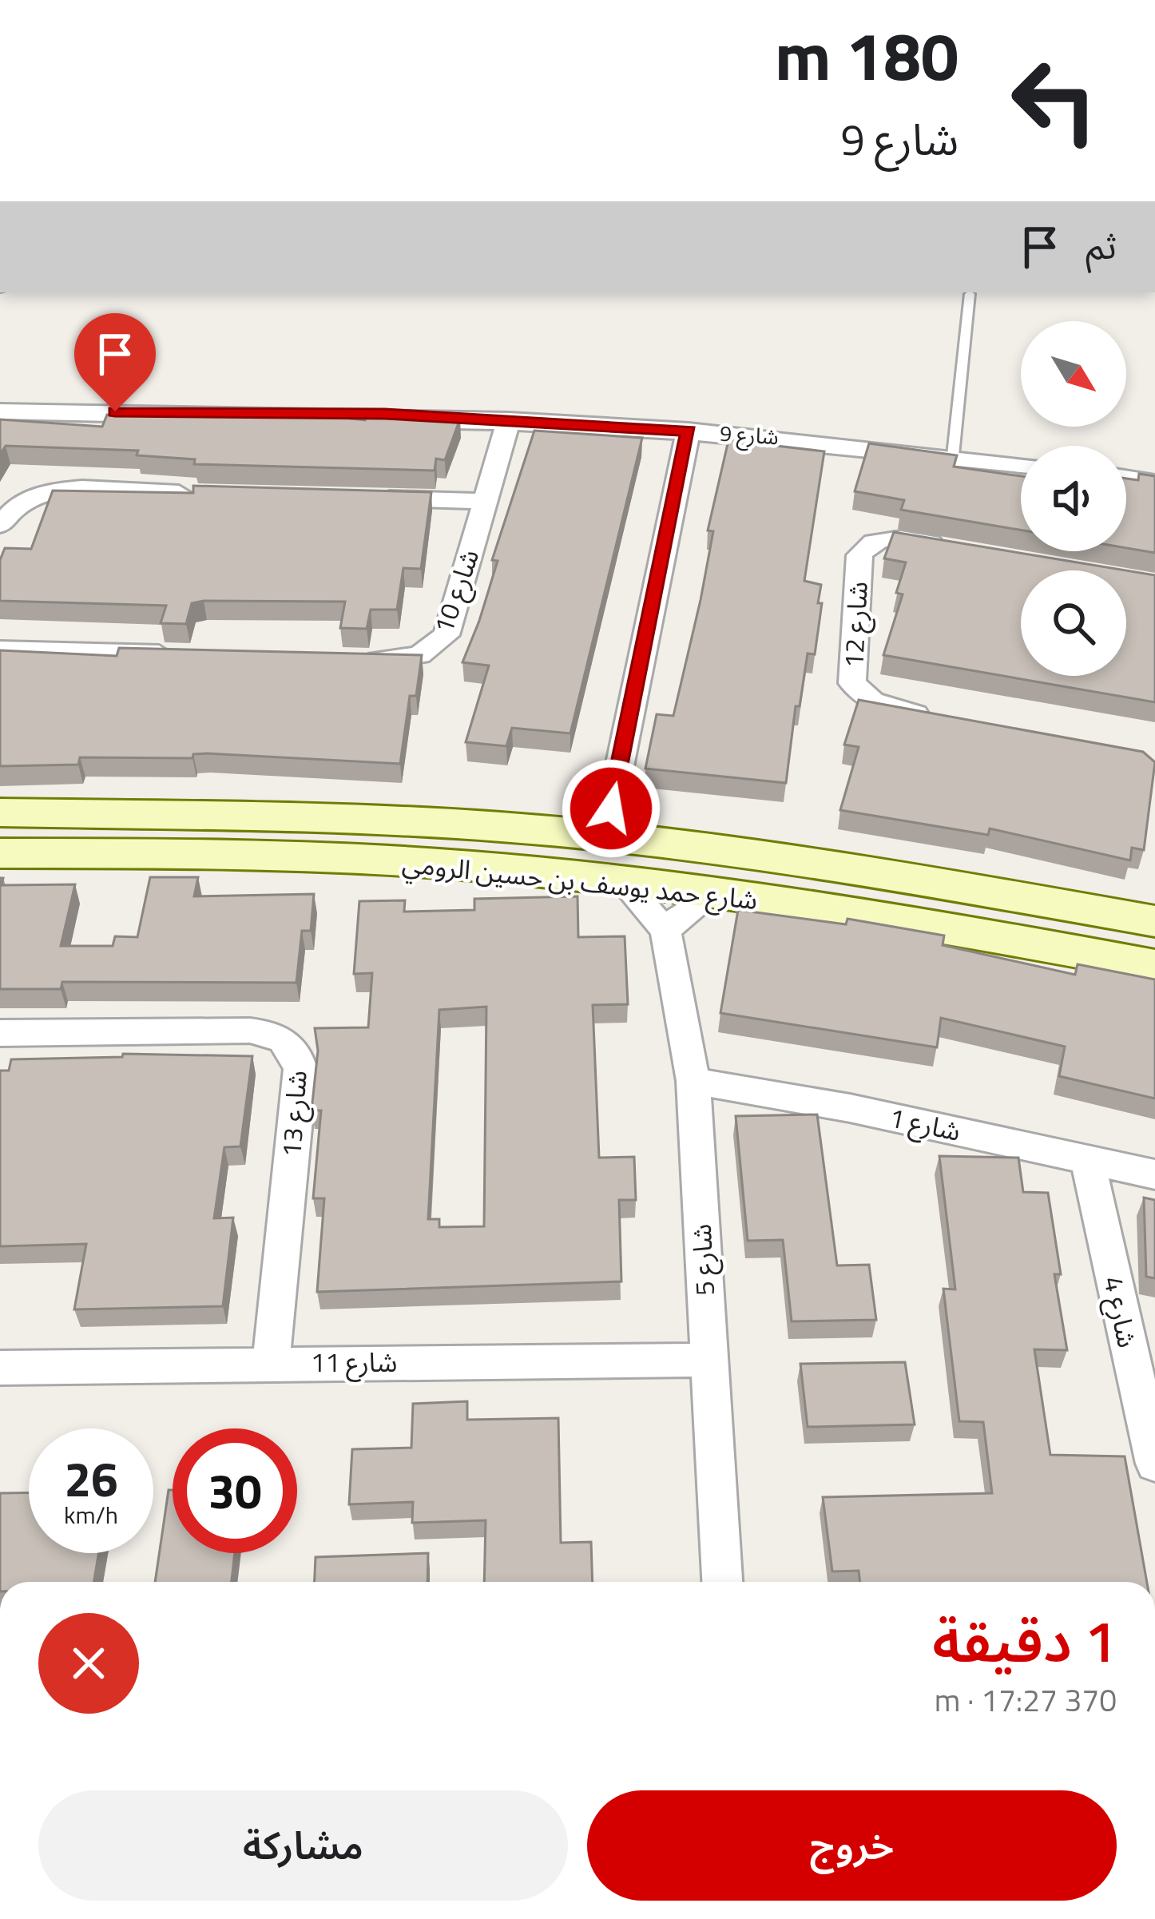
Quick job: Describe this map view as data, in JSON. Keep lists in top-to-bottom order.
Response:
{
  "streets": {
    "street": [
      "شارع 9",
      "شارع 10",
      "شارع 12",
      "شارع حمد يوسف بن حسين الرومي",
      "شارع 13",
      "شارع 1",
      "شارع 5",
      "شارع 4",
      "شارع 11"
    ]
  },
  "crossings": [
    ["شارع 9", "شارع 10"],
    ["شارع 13", "شارع 11"],
    ["شارع 1", "شارع 5"],
    ["شارع 1", "شارع 4"],
    ["شارع 5", "شارع 11"]
  ],
  "north": "bottom right",
  "page": {
    "turn": ["180 m", "شارع 9"],
    "then": "ثم",
    "speed": "26 km/h",
    "limit": "30",
    "heading": ["1 دقيقة", "370 m · 17:27"],
    "buttons": ["خروج", "مشاركة"]
  }
}
